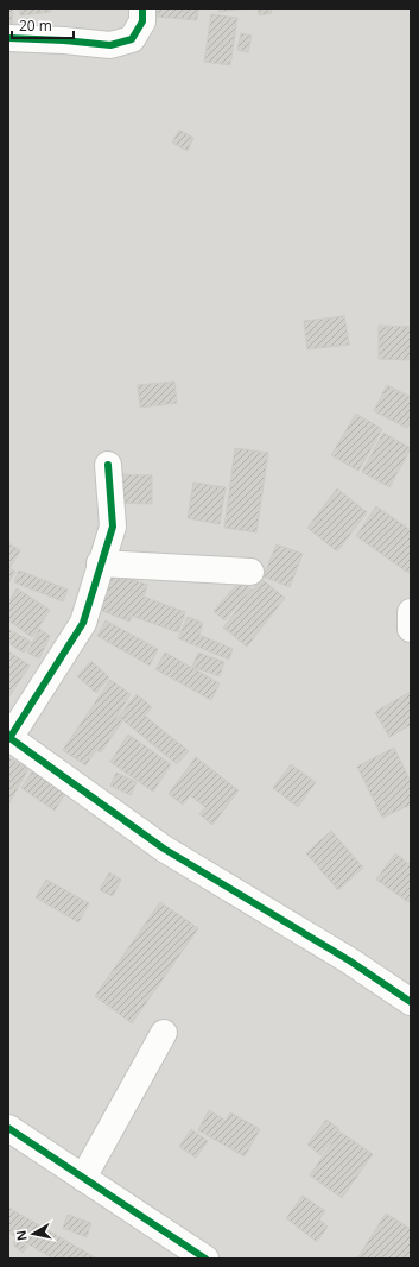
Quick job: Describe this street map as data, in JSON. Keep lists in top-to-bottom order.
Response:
{
  "scale_bar": "20 m",
  "north": "left"
}
